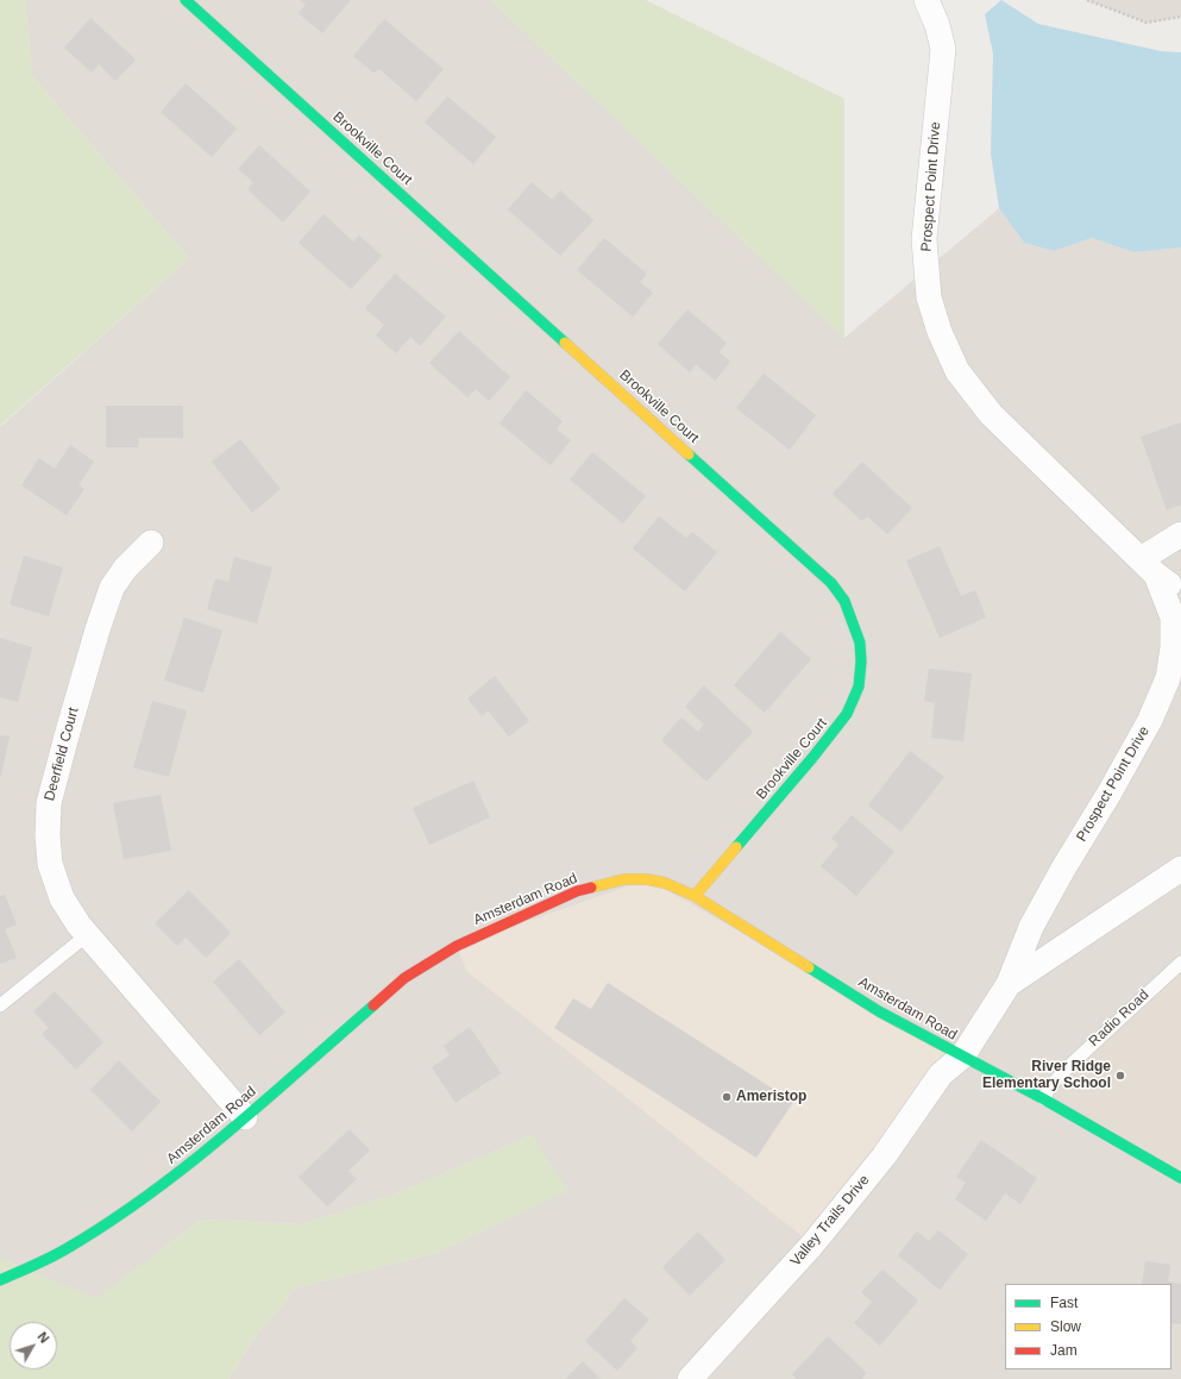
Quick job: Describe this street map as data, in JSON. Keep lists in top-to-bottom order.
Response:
{
  "streets": {
    "main road": ["Brookville Court", "Amsterdam Road"],
    "street": ["Prospect Point Drive", "Deerfield Court", "Valley Trails Drive"],
    "lane": ["Radio Road"]
  },
  "crossings": [
    ["Brookville Court", "Amsterdam Road"],
    ["Prospect Point Drive", "Amsterdam Road"],
    ["Prospect Point Drive", "Valley Trails Drive"],
    ["Deerfield Court", "Amsterdam Road"],
    ["Amsterdam Road", "Radio Road"],
    ["Amsterdam Road", "Valley Trails Drive"]
  ],
  "places": ["River Ridge Elementary School", "Ameristop"],
  "legend": ["Fast", "Slow", "Jam"],
  "north": "top right"
}
